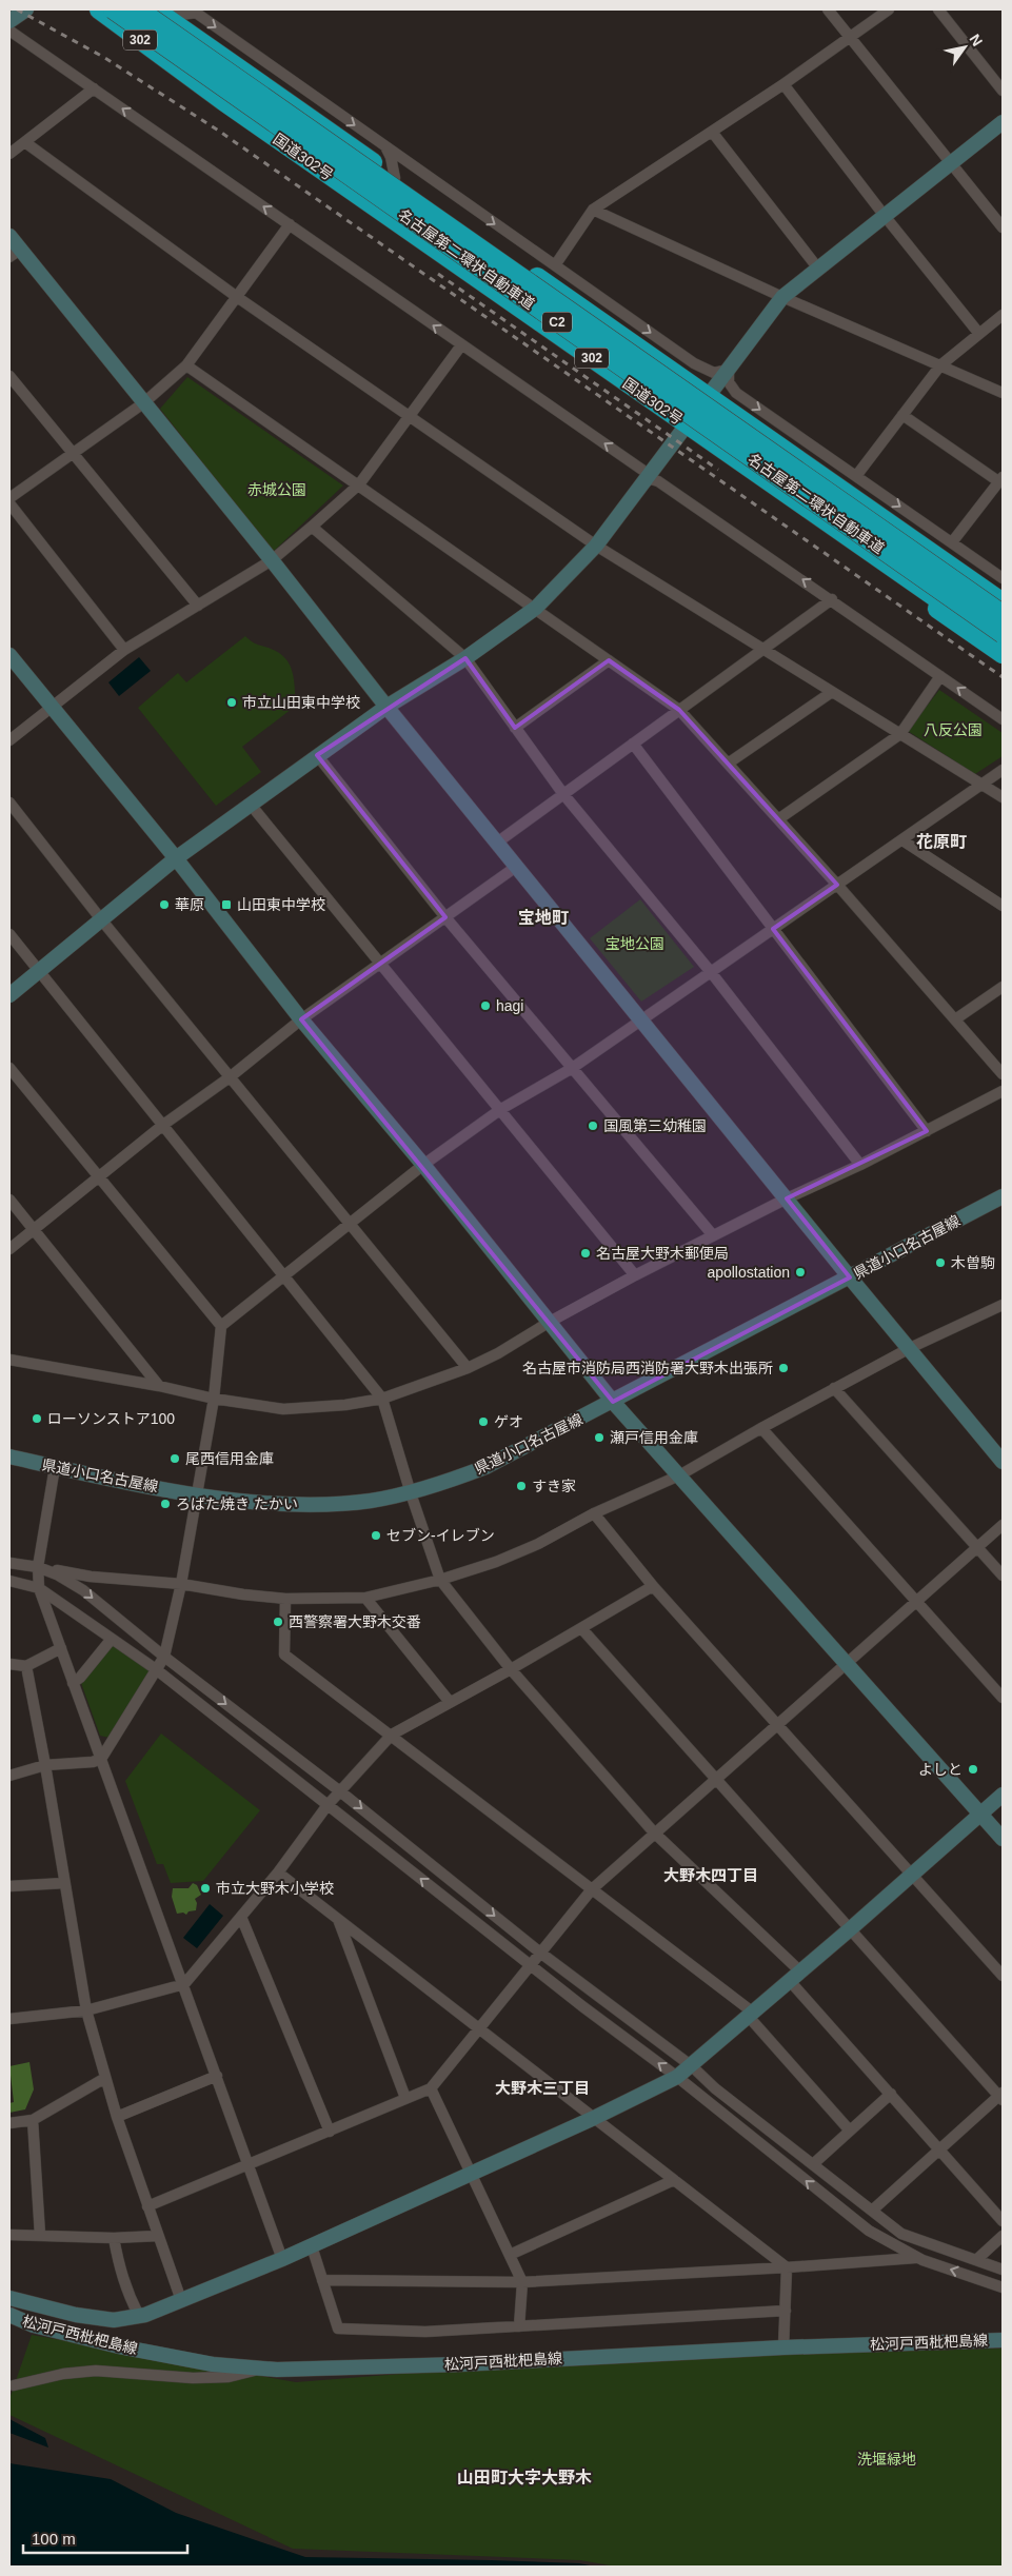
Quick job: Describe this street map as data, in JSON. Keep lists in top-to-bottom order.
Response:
{
  "streets": {
    "highway": [
      "302",
      "国道302号",
      "名古屋第二環状自動車道",
      "C2"
    ],
    "street": ["県道小口名古屋線", "松河戸西枇杷島線"]
  },
  "districts": [
    "花原町",
    "宝地町",
    "大野木四丁目",
    "大野木三丁目",
    "山田町大字大野木"
  ],
  "parks": [
    "赤城公園",
    "八反公園",
    "宝地公園",
    "洗堰緑地"
  ],
  "places": {
    "other": [
      "市立山田東中学校",
      "華原",
      "hagi",
      "国風第三幼稚園",
      "名古屋大野木郵便局",
      "木曽駒",
      "apollostation",
      "名古屋市消防局西消防署大野木出張所",
      "ローソンストア100",
      "ゲオ",
      "瀬戸信用金庫",
      "尾西信用金庫",
      "すき家",
      "ろばた焼き たかい",
      "セブン-イレブン",
      "西警察署大野木交番",
      "よしと",
      "市立大野木小学校"
    ],
    "transit": ["山田東中学校"]
  },
  "scale_bar": "100 m",
  "north": "top right"
}
